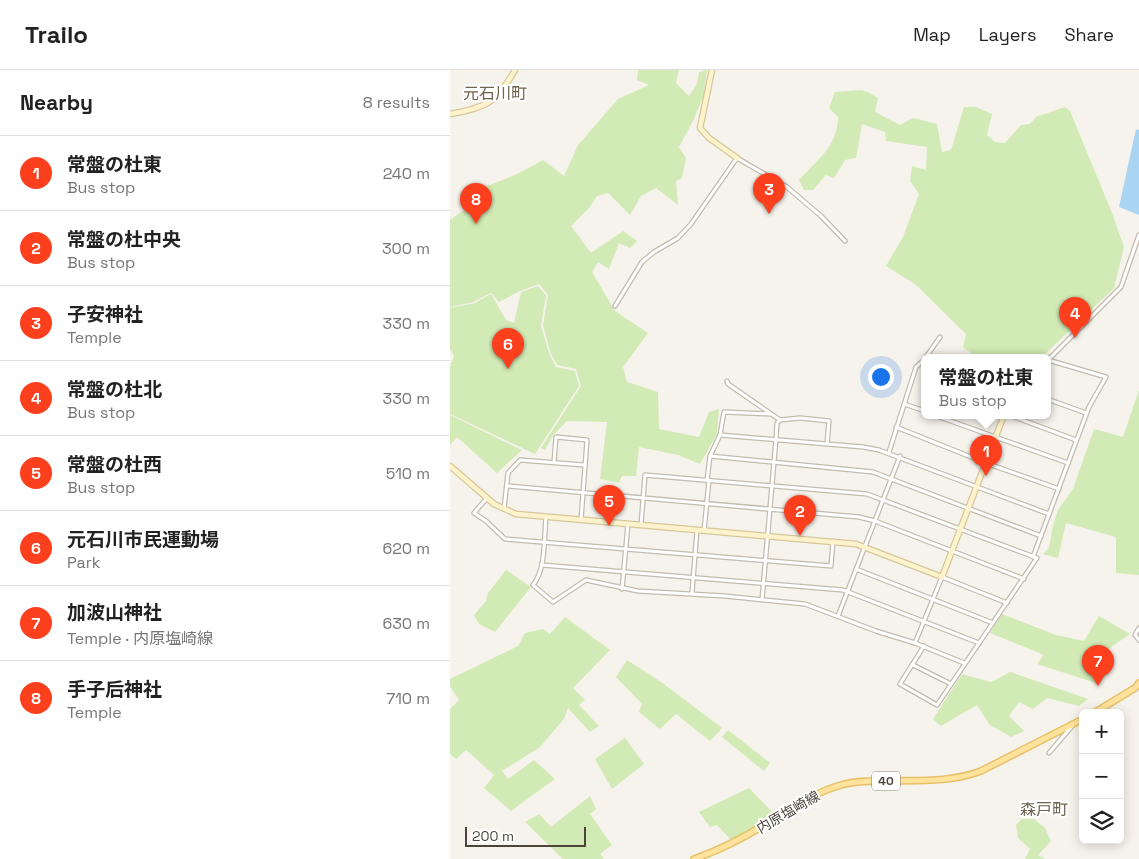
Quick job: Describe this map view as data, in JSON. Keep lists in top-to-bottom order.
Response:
{
  "streets": {
    "main road": ["40", "内原塩崎線"]
  },
  "districts": ["元石川町", "森戸町"],
  "scale_bar": "200 m",
  "page": {
    "header": "Trailo",
    "nav": ["Map", "Layers", "Share"],
    "heading": ["Nearby", "8 results"],
    "list": [
      {
        "mark": "1",
        "name": "常盤の杜東",
        "note": "Bus stop",
        "value": "240 m"
      },
      {
        "mark": "2",
        "name": "常盤の杜中央",
        "note": "Bus stop",
        "value": "300 m"
      },
      {
        "mark": "3",
        "name": "子安神社",
        "note": "Temple",
        "value": "330 m"
      },
      {
        "mark": "4",
        "name": "常盤の杜北",
        "note": "Bus stop",
        "value": "330 m"
      },
      {
        "mark": "5",
        "name": "常盤の杜西",
        "note": "Bus stop",
        "value": "510 m"
      },
      {
        "mark": "6",
        "name": "元石川市民運動場",
        "note": "Park",
        "value": "620 m"
      },
      {
        "mark": "7",
        "name": "加波山神社",
        "note": "Temple · 内原塩崎線",
        "value": "630 m"
      },
      {
        "mark": "8",
        "name": "手子后神社",
        "note": "Temple",
        "value": "710 m"
      }
    ],
    "pins": [
      "3",
      "8",
      "4",
      "6",
      "1",
      "5",
      "2",
      "7"
    ],
    "popup": ["常盤の杜東", "Bus stop"],
    "map_buttons": ["+", "−"],
    "scale": "200 m"
  }
}
